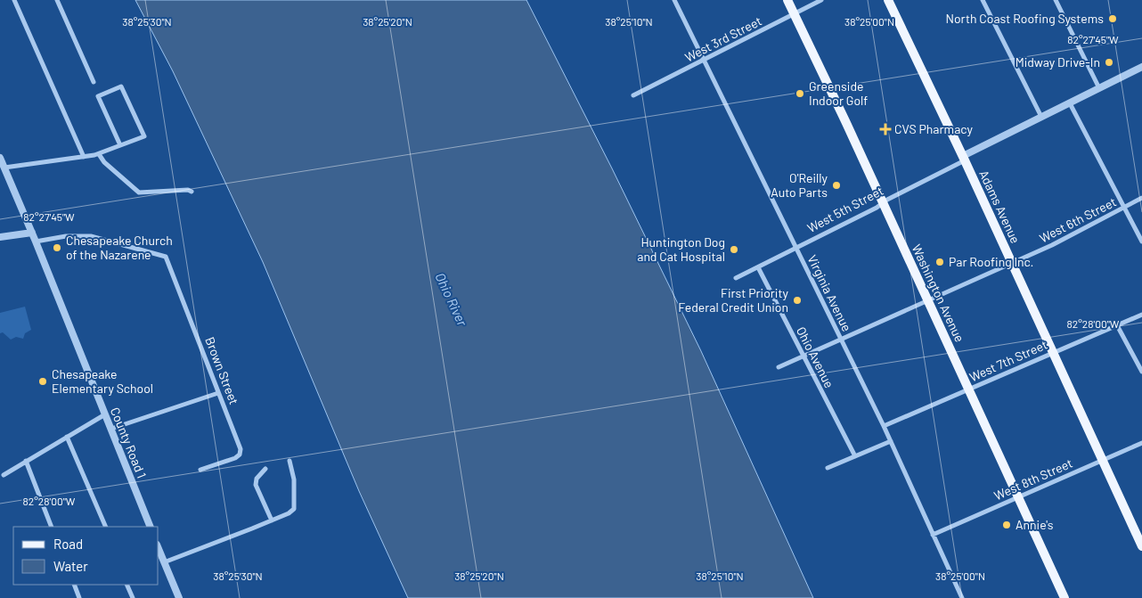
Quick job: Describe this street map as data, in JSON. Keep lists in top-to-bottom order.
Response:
{
  "streets": {
    "main road": ["Adams Avenue", "Washington Avenue"],
    "street": [
      "West 3rd Street",
      "West 5th Street",
      "West 6th Street",
      "Virginia Avenue",
      "Ohio Avenue",
      "West 7th Street",
      "Brown Street",
      "County Road 1",
      "West 8th Street"
    ]
  },
  "crossings": [
    ["West 3rd Street", "Virginia Avenue"],
    ["West 3rd Street", "Washington Avenue"],
    ["Adams Avenue", "West 5th Street"],
    ["Adams Avenue", "West 6th Street"],
    ["Adams Avenue", "West 7th Street"],
    ["Adams Avenue", "West 8th Street"],
    ["West 5th Street", "Virginia Avenue"],
    ["West 5th Street", "Washington Avenue"],
    ["West 5th Street", "Ohio Avenue"],
    ["West 6th Street", "Virginia Avenue"],
    ["West 6th Street", "Washington Avenue"],
    ["West 6th Street", "Ohio Avenue"],
    ["Virginia Avenue", "West 7th Street"],
    ["Virginia Avenue", "West 8th Street"],
    ["Washington Avenue", "West 7th Street"],
    ["Washington Avenue", "West 8th Street"],
    ["Brown Street", "County Road 1"]
  ],
  "water": ["Ohio River"],
  "places": {
    "other": [
      "North Coast Roofing Systems",
      "Midway Drive-In",
      "Greenside Indoor Golf",
      "O'Reilly Auto Parts",
      "Chesapeake Church of the Nazarene",
      "Huntington Dog and Cat Hospital",
      "Par Roofing Inc.",
      "First Priority Federal Credit Union",
      "Chesapeake Elementary School",
      "Annie's"
    ],
    "health": ["CVS Pharmacy"]
  },
  "legend": ["Road", "Water"],
  "coordinates": [
    "38°25'30\"N",
    "38°25'20\"N",
    "38°25'10\"N",
    "38°25'00\"N",
    "82°27'45\"W",
    "82°28'00\"W"
  ]
}
